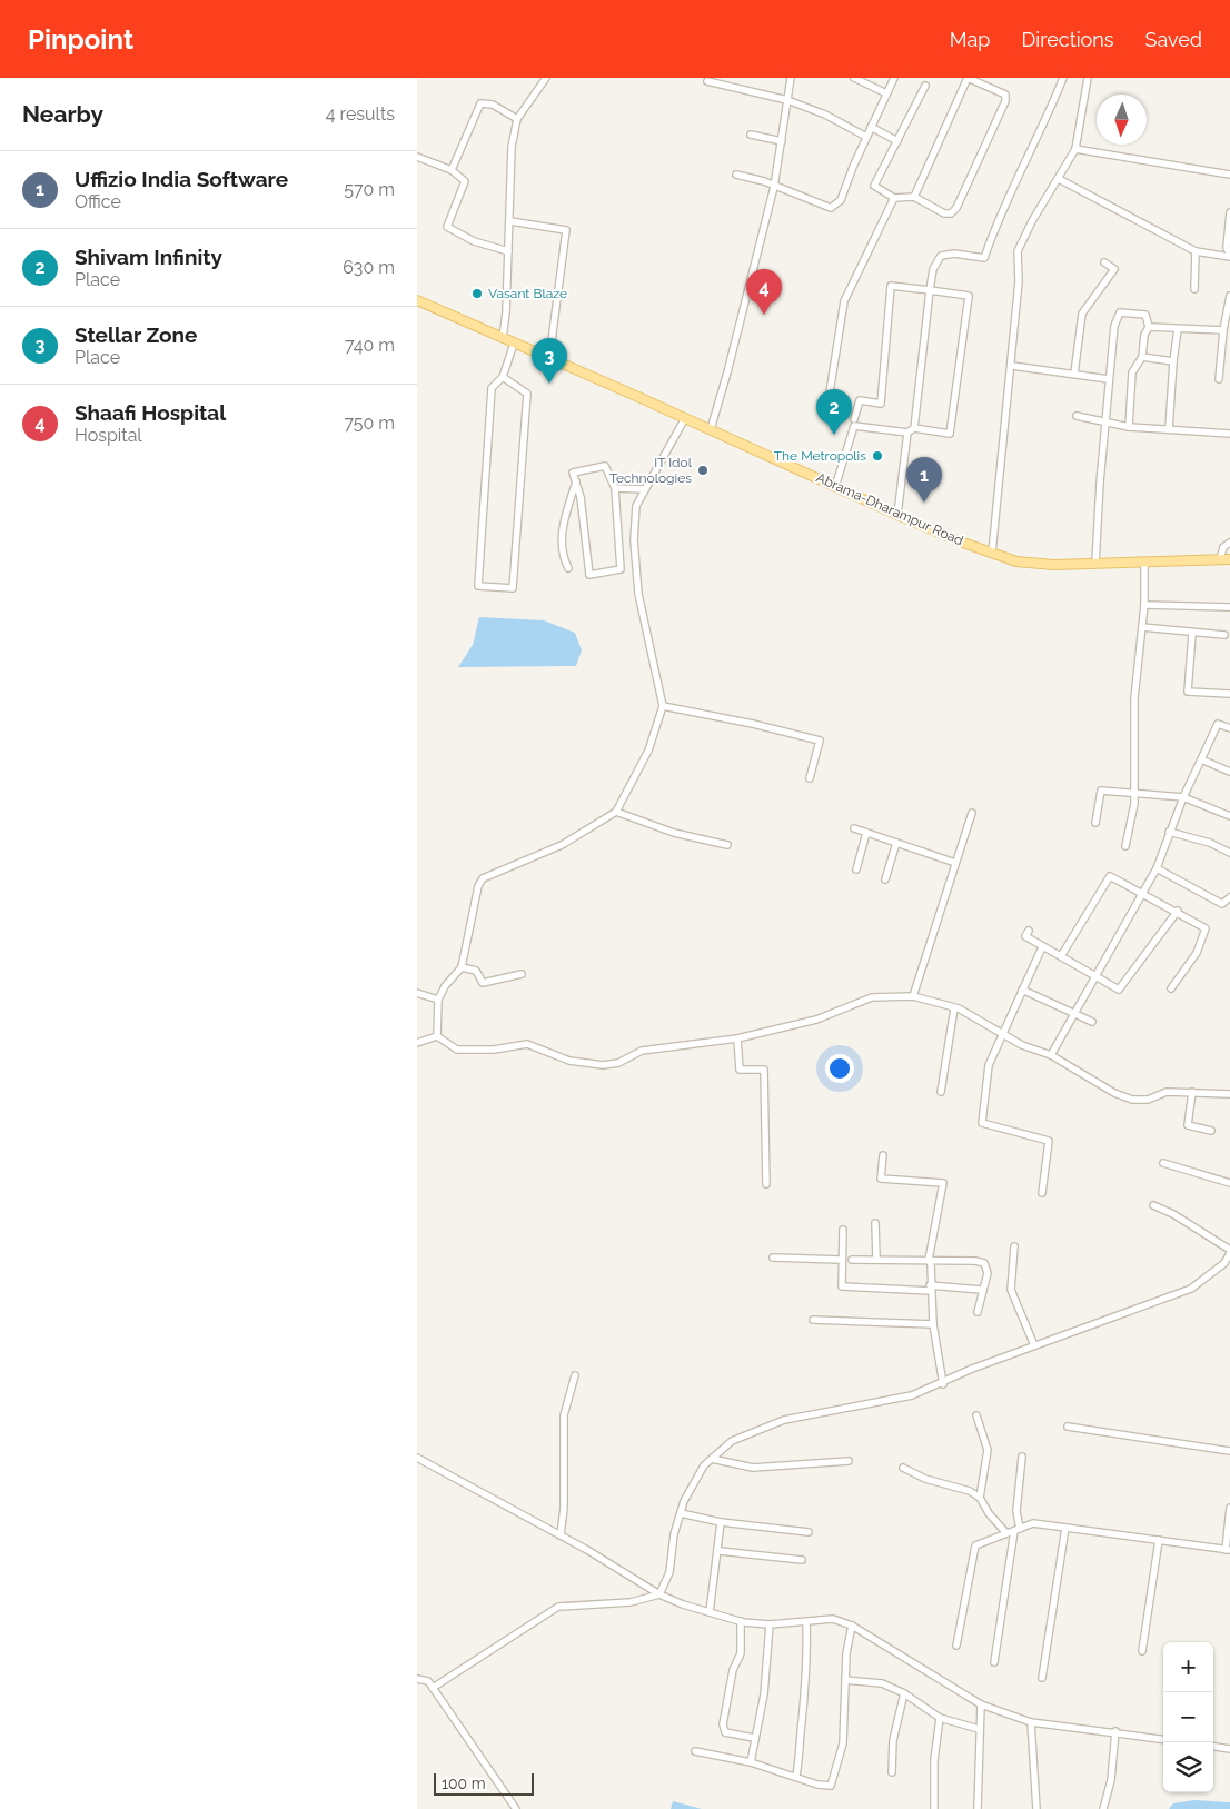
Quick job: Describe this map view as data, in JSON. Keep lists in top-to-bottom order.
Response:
{
  "streets": {
    "main road": ["Abrama-Dharampur Road"]
  },
  "places": ["Vasant Blaze", "The Metropolis", "IT Idol Technologies"],
  "scale_bar": "100 m",
  "north": "bottom",
  "page": {
    "header": "Pinpoint",
    "nav": ["Map", "Directions", "Saved"],
    "heading": ["Nearby", "4 results"],
    "list": [
      {
        "mark": "1",
        "name": "Uffizio India Software",
        "note": "Office",
        "value": "570 m"
      },
      {
        "mark": "2",
        "name": "Shivam Infinity",
        "note": "Place",
        "value": "630 m"
      },
      {
        "mark": "3",
        "name": "Stellar Zone",
        "note": "Place",
        "value": "740 m"
      },
      {
        "mark": "4",
        "name": "Shaafi Hospital",
        "note": "Hospital",
        "value": "750 m"
      }
    ],
    "pins": [
      "4",
      "3",
      "2",
      "1"
    ],
    "map_buttons": ["+", "−"],
    "scale": "100 m"
  }
}
